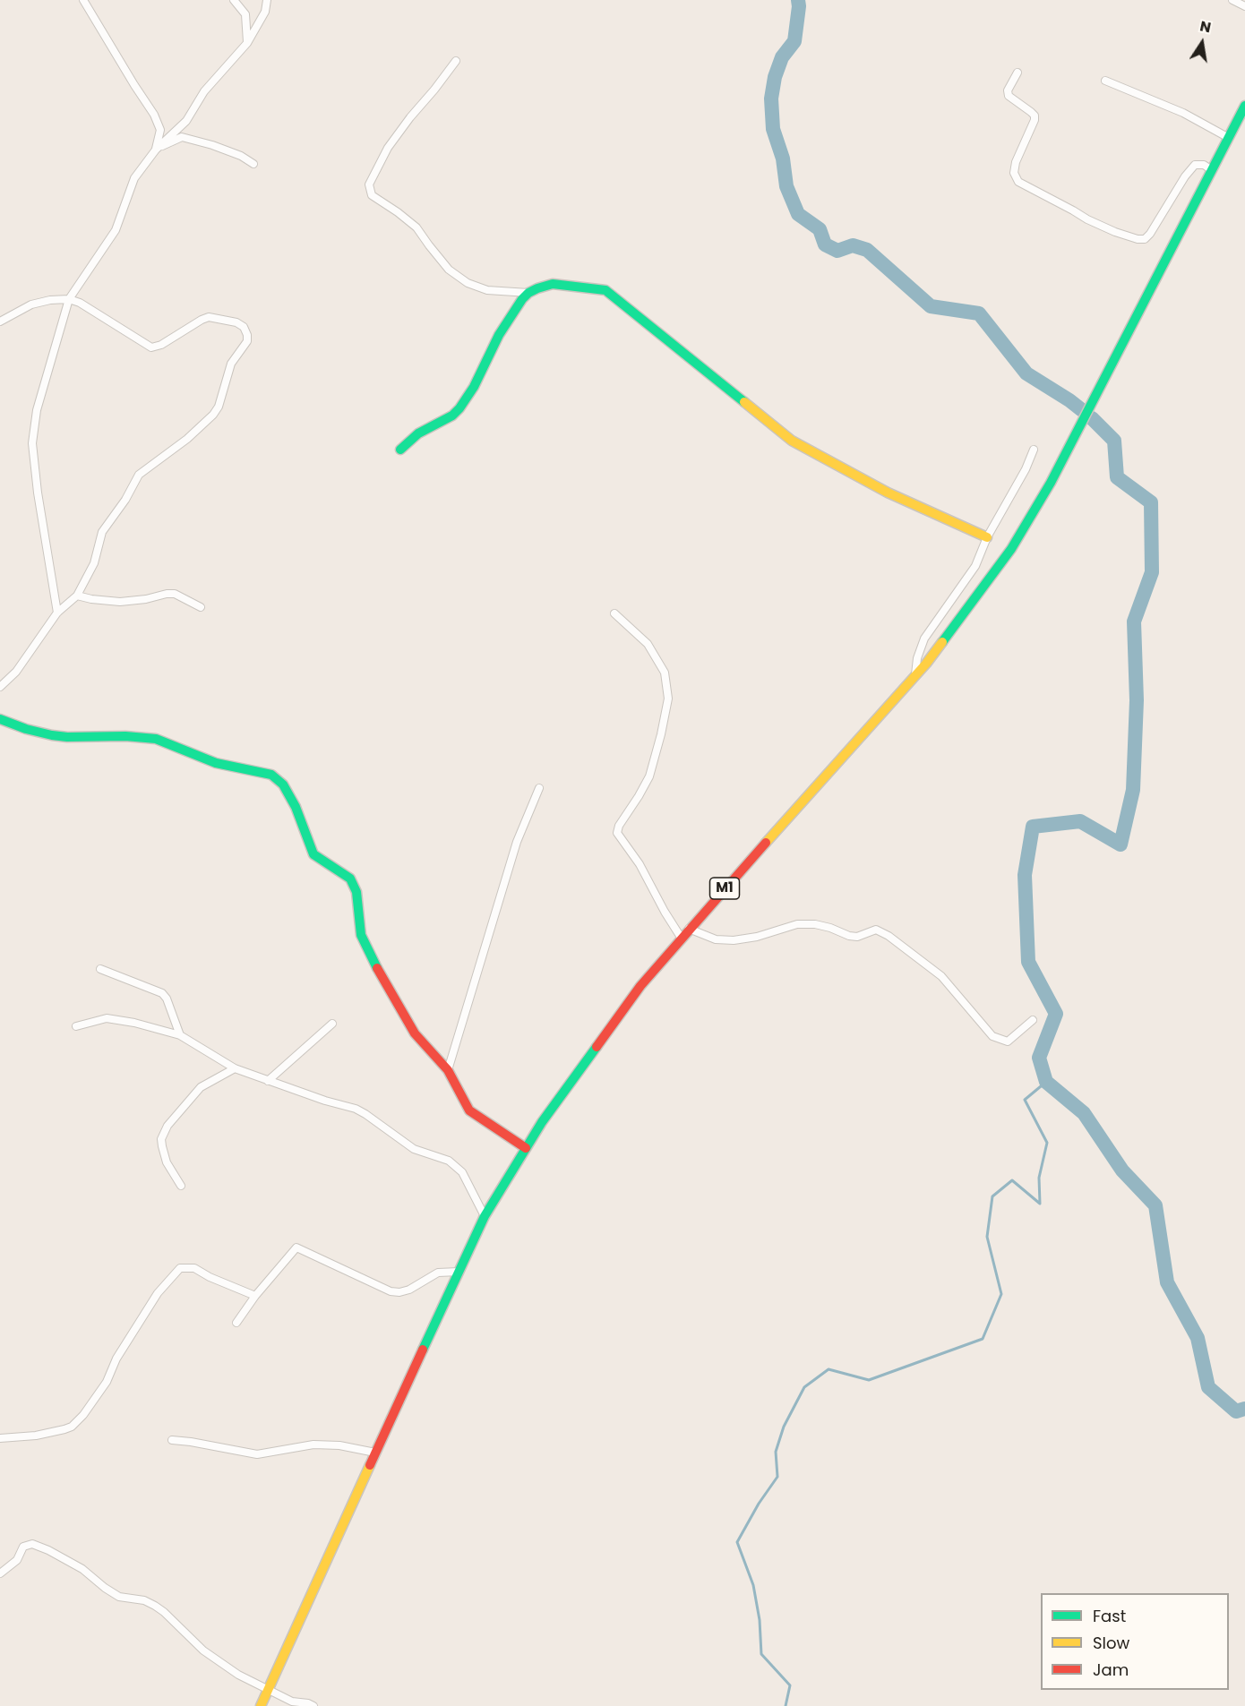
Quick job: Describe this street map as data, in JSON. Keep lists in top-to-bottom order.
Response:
{
  "streets": {
    "main road": ["M1"]
  },
  "legend": ["Fast", "Slow", "Jam"],
  "north": "top"
}
